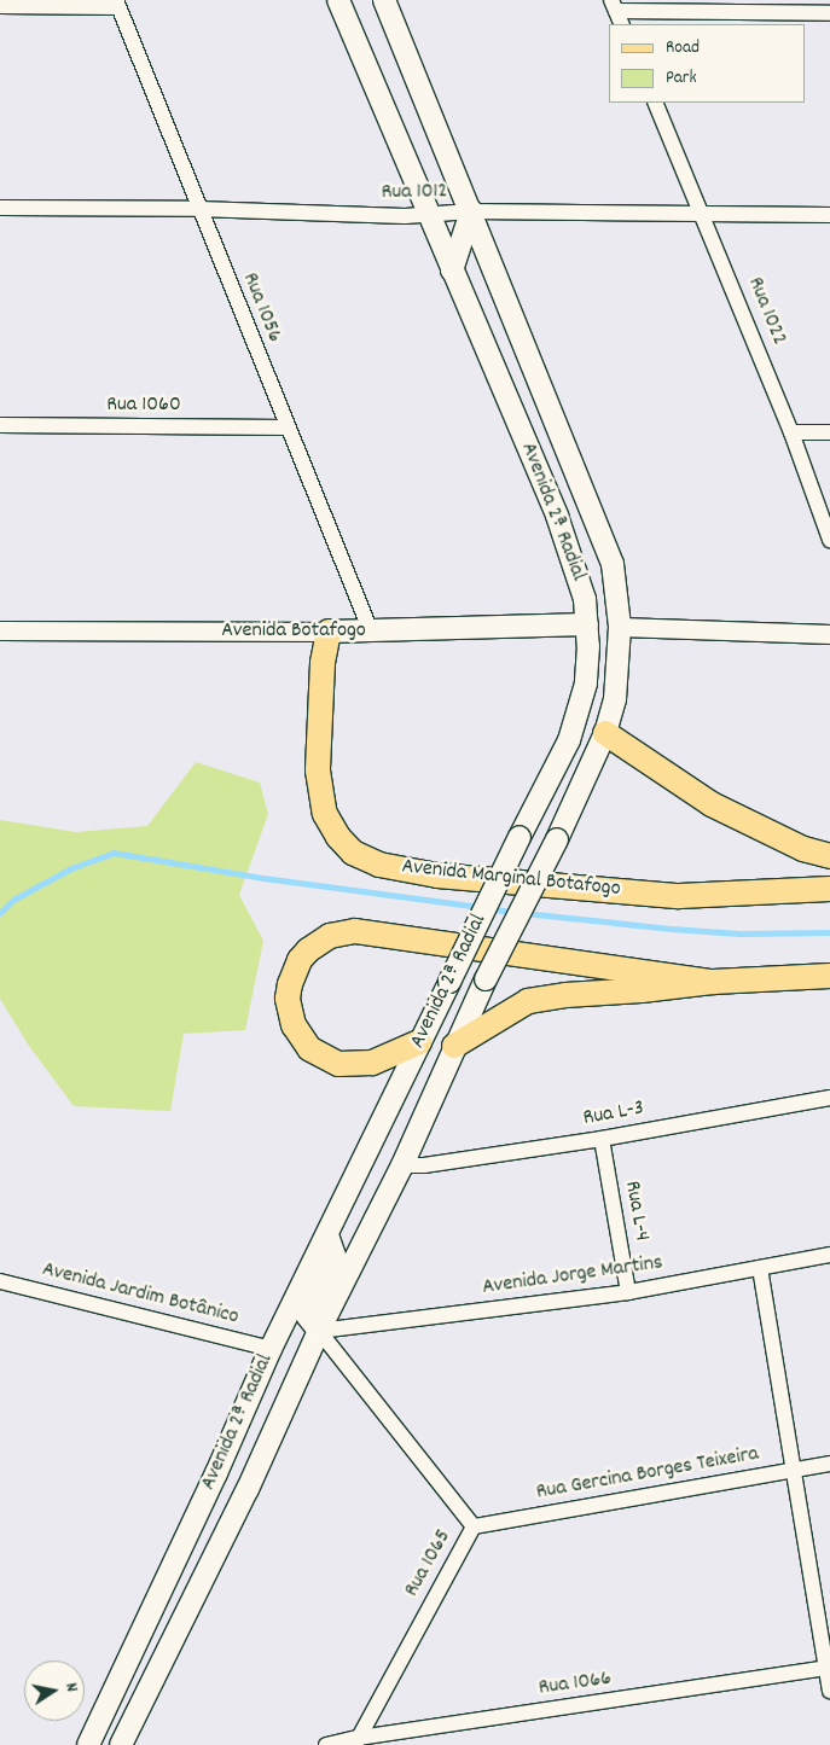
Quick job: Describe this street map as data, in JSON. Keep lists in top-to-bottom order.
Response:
{
  "streets": {
    "main road": ["Avenida 2ª Radial", "Avenida Botafogo", "Avenida Marginal Botafogo"],
    "street": [
      "Rua 1012",
      "Rua 1056",
      "Rua 1022",
      "Rua 1060",
      "Rua L-3",
      "Rua L-4",
      "Avenida Jorge Martins",
      "Avenida Jardim Botânico",
      "Rua Gercina Borges Teixeira",
      "Rua 1065",
      "Rua 1066"
    ]
  },
  "crossings": [
    ["Rua 1012", "Rua 1056"],
    ["Rua 1012", "Rua 1022"],
    ["Rua 1012", "Avenida 2ª Radial"],
    ["Rua 1056", "Rua 1060"],
    ["Rua 1056", "Avenida Botafogo"],
    ["Avenida 2ª Radial", "Avenida Botafogo"],
    ["Avenida 2ª Radial", "Rua L-3"],
    ["Avenida 2ª Radial", "Avenida Jorge Martins"],
    ["Avenida 2ª Radial", "Avenida Jardim Botânico"],
    ["Avenida 2ª Radial", "Rua 1065"],
    ["Avenida Botafogo", "Avenida Marginal Botafogo"],
    ["Rua L-3", "Rua L-4"],
    ["Rua L-4", "Avenida Jorge Martins"],
    ["Avenida Jorge Martins", "Rua 1065"],
    ["Rua Gercina Borges Teixeira", "Rua 1065"],
    ["Rua 1065", "Rua 1066"]
  ],
  "legend": ["Road", "Park"],
  "north": "right"
}
